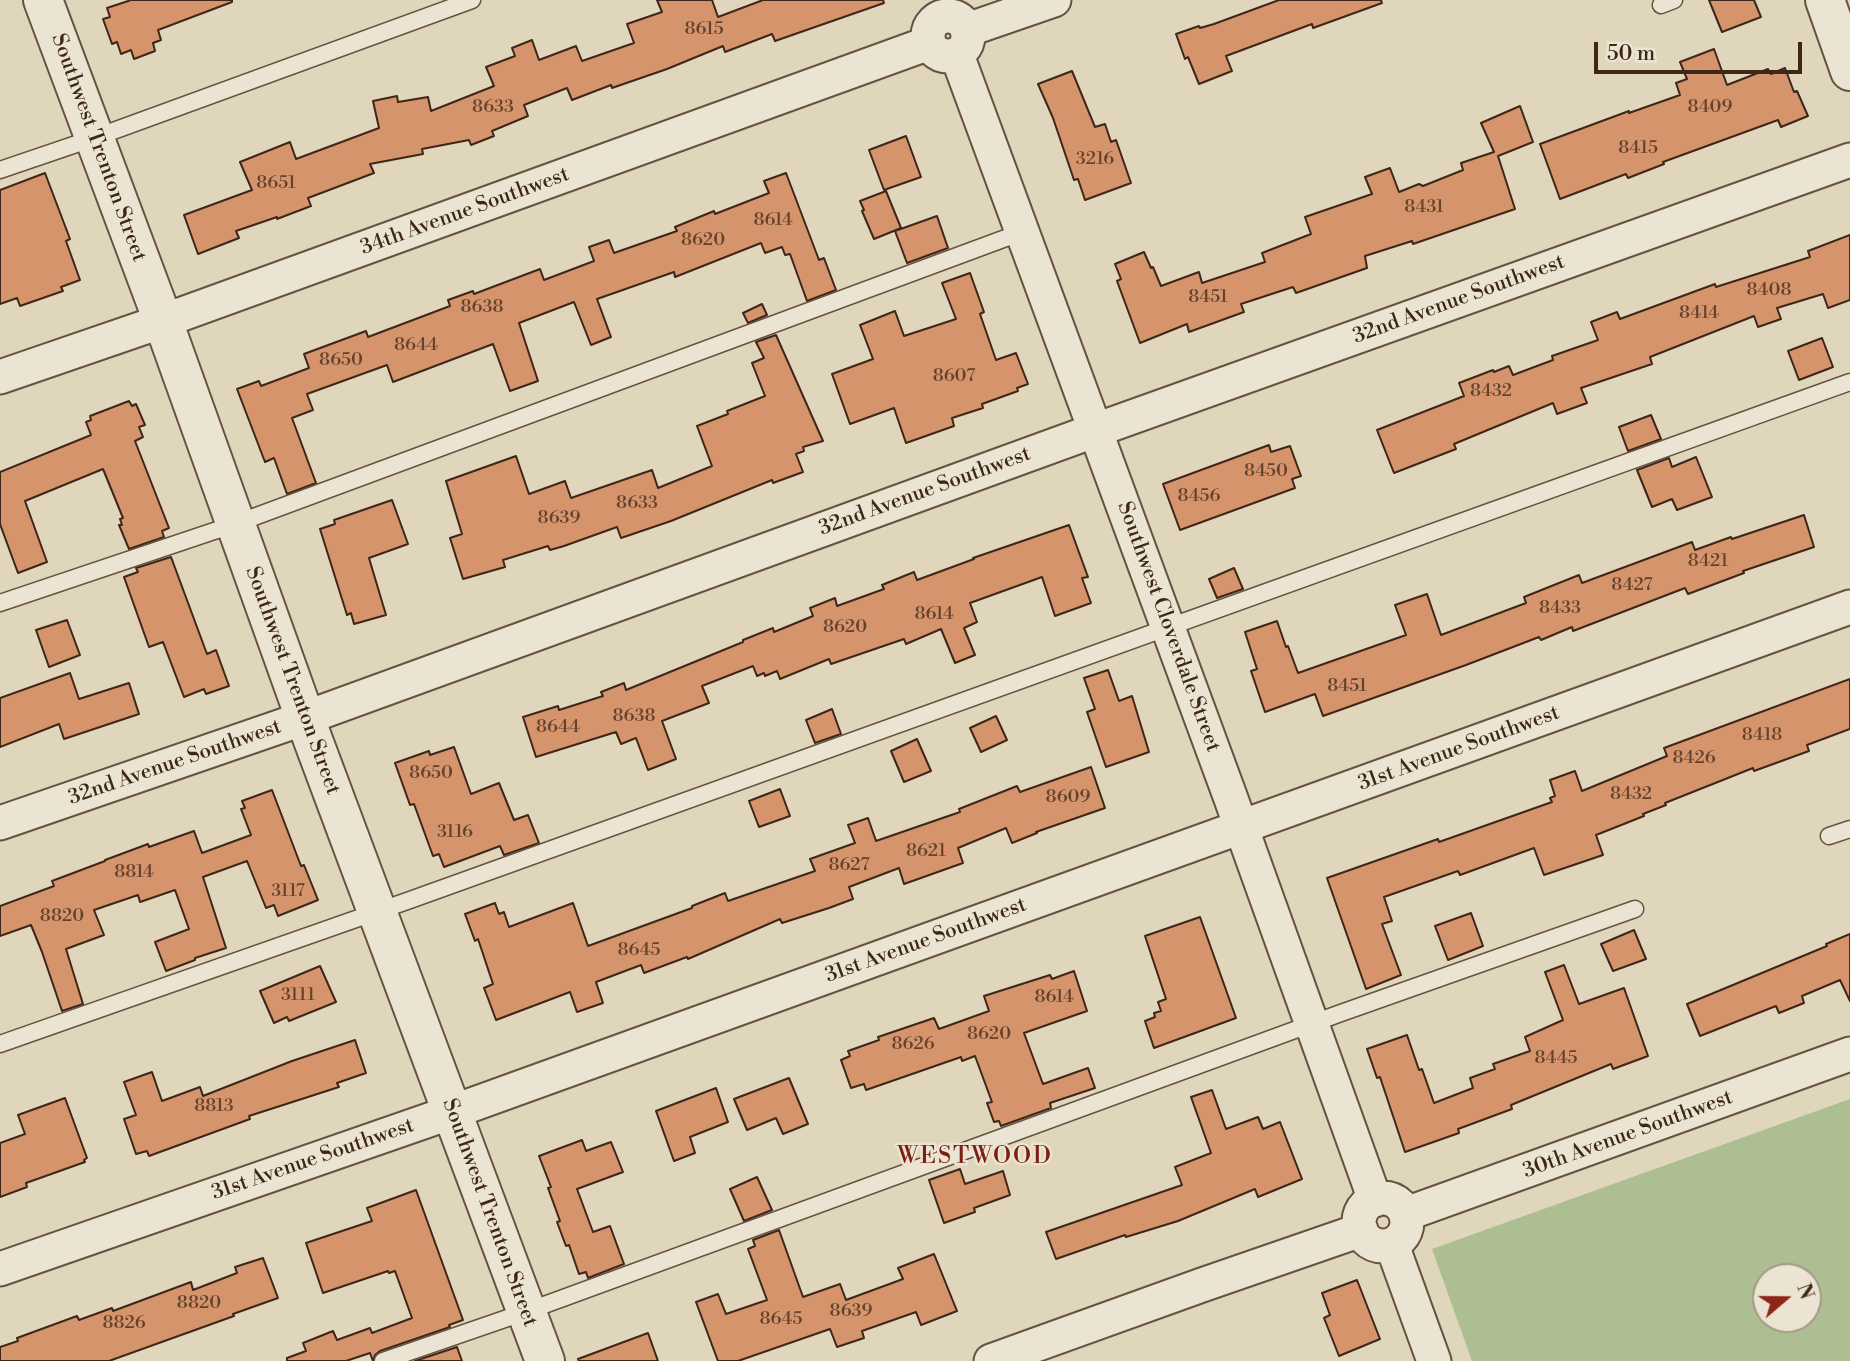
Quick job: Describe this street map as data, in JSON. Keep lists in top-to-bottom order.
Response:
{
  "streets": {
    "street": [
      "Southwest Trenton Street",
      "34th Avenue Southwest",
      "32nd Avenue Southwest",
      "Southwest Cloverdale Street",
      "31st Avenue Southwest",
      "30th Avenue Southwest"
    ]
  },
  "crossings": [
    ["Southwest Trenton Street", "34th Avenue Southwest"],
    ["Southwest Trenton Street", "32nd Avenue Southwest"],
    ["Southwest Trenton Street", "31st Avenue Southwest"],
    ["34th Avenue Southwest", "Southwest Cloverdale Street"],
    ["32nd Avenue Southwest", "Southwest Cloverdale Street"],
    ["Southwest Cloverdale Street", "31st Avenue Southwest"],
    ["Southwest Cloverdale Street", "30th Avenue Southwest"]
  ],
  "districts": ["WESTWOOD"],
  "house_numbers": [
    "8615",
    "8633",
    "8409",
    "8415",
    "3216",
    "8651",
    "8431",
    "8614",
    "8620",
    "8408",
    "8451",
    "8638",
    "8414",
    "8644",
    "8650",
    "8607",
    "8432",
    "8450",
    "8456",
    "8633",
    "8639",
    "8421",
    "8427",
    "8433",
    "8614",
    "8620",
    "8451",
    "8638",
    "8644",
    "8418",
    "8426",
    "8650",
    "8432",
    "8609",
    "3116",
    "8621",
    "8627",
    "8814",
    "3117",
    "8820",
    "8645",
    "3111",
    "8614",
    "8620",
    "8626",
    "8445",
    "8813",
    "8820",
    "8639",
    "8645",
    "8826"
  ],
  "scale_bar": "50 m",
  "north": "right"
}
